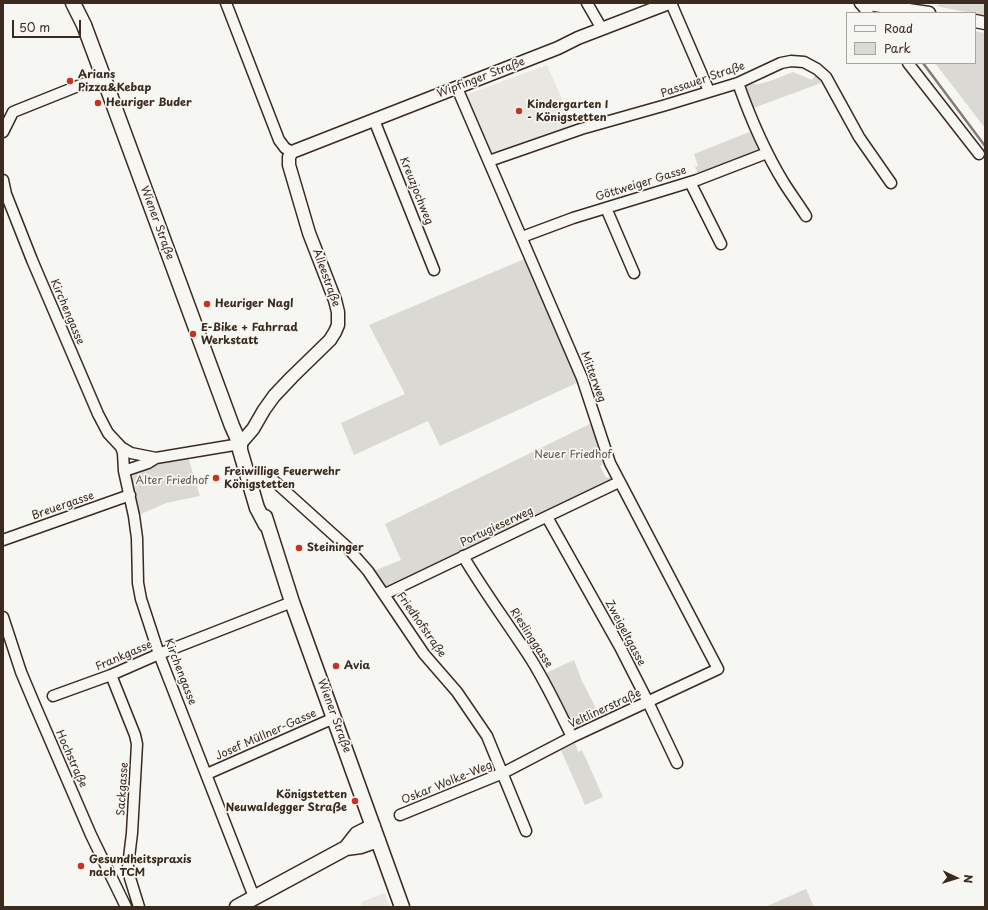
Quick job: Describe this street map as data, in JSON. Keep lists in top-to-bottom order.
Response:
{
  "streets": {
    "main road": ["Wiener Straße"],
    "street": [
      "Wipfinger Straße",
      "Passauer Straße",
      "Göttweiger Gasse",
      "Kreuzjochweg",
      "Alleestraße",
      "Kirchengasse",
      "Mitterweg",
      "Breuergasse",
      "Portugieserweg",
      "Friedhofstraße",
      "Zweigeltgasse",
      "Rieslinggasse",
      "Frankgasse",
      "Veltlinerstraße",
      "Josef Müllner-Gasse",
      "Hochstraße",
      "Oskar Wolke-Weg",
      "Sackgasse"
    ]
  },
  "crossings": [
    ["Wipfinger Straße", "Kreuzjochweg"],
    ["Wipfinger Straße", "Alleestraße"],
    ["Wipfinger Straße", "Mitterweg"],
    ["Passauer Straße", "Mitterweg"],
    ["Göttweiger Gasse", "Mitterweg"],
    ["Wiener Straße", "Alleestraße"],
    ["Wiener Straße", "Kirchengasse"],
    ["Wiener Straße", "Friedhofstraße"],
    ["Wiener Straße", "Frankgasse"],
    ["Wiener Straße", "Josef Müllner-Gasse"],
    ["Alleestraße", "Kirchengasse"],
    ["Kirchengasse", "Breuergasse"],
    ["Kirchengasse", "Frankgasse"],
    ["Kirchengasse", "Josef Müllner-Gasse"],
    ["Mitterweg", "Portugieserweg"],
    ["Mitterweg", "Veltlinerstraße"],
    ["Portugieserweg", "Friedhofstraße"],
    ["Portugieserweg", "Zweigeltgasse"],
    ["Portugieserweg", "Rieslinggasse"],
    ["Friedhofstraße", "Veltlinerstraße"],
    ["Friedhofstraße", "Oskar Wolke-Weg"],
    ["Zweigeltgasse", "Veltlinerstraße"],
    ["Rieslinggasse", "Veltlinerstraße"],
    ["Frankgasse", "Sackgasse"],
    ["Veltlinerstraße", "Oskar Wolke-Weg"]
  ],
  "parks": ["Neuer Friedhof", "Alter Friedhof"],
  "places": [
    "Arians Pizza&Kebap",
    "Heuriger Buder",
    "Kindergarten I - Königstetten",
    "Heuriger Nagl",
    "E-Bike + Fahrrad Werkstatt",
    "Freiwillige Feuerwehr Königstetten",
    "Steininger",
    "Avia",
    "Königstetten Neuwaldegger Straße",
    "Gesundheitspraxis nach TCM"
  ],
  "legend": ["Road", "Park"],
  "scale_bar": "50 m",
  "north": "right"
}
